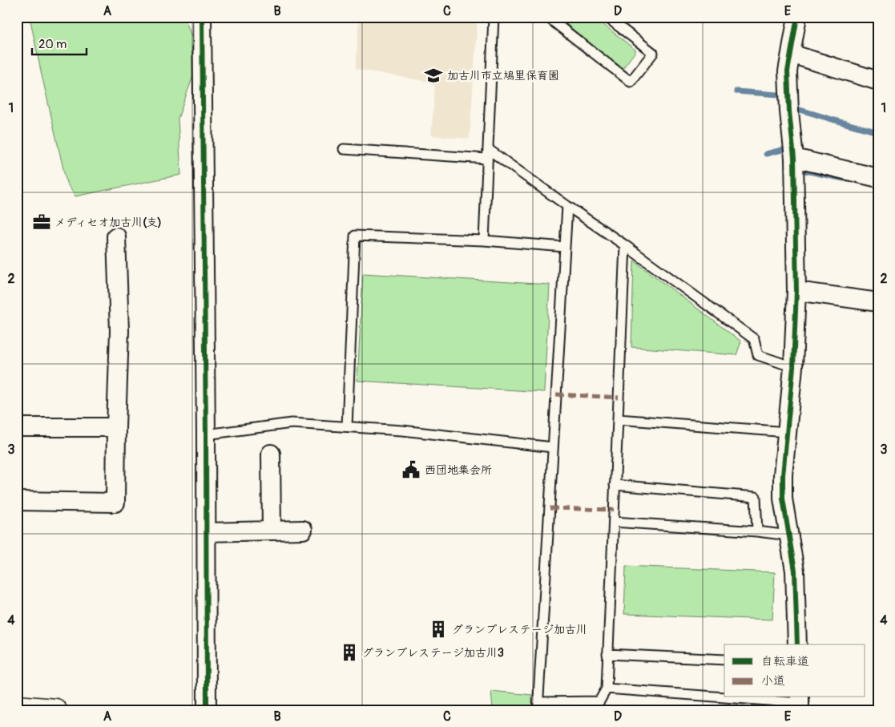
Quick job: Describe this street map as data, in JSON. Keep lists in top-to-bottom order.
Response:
{
  "places": {
    "school or university": ["加古川市立鳩里保育園"],
    "office": ["メディセオ加古川(支)"],
    "public building": ["西団地集会所"],
    "building": ["グランプレステージ加古川", "グランプレステージ加古川3"]
  },
  "legend": ["自転車道", "小道"],
  "scale_bar": "20 m",
  "grid": {
    "columns": [
      "A",
      "B",
      "C",
      "D",
      "E"
    ],
    "rows": [
      "1",
      "2",
      "3",
      "4"
    ]
  }
}
